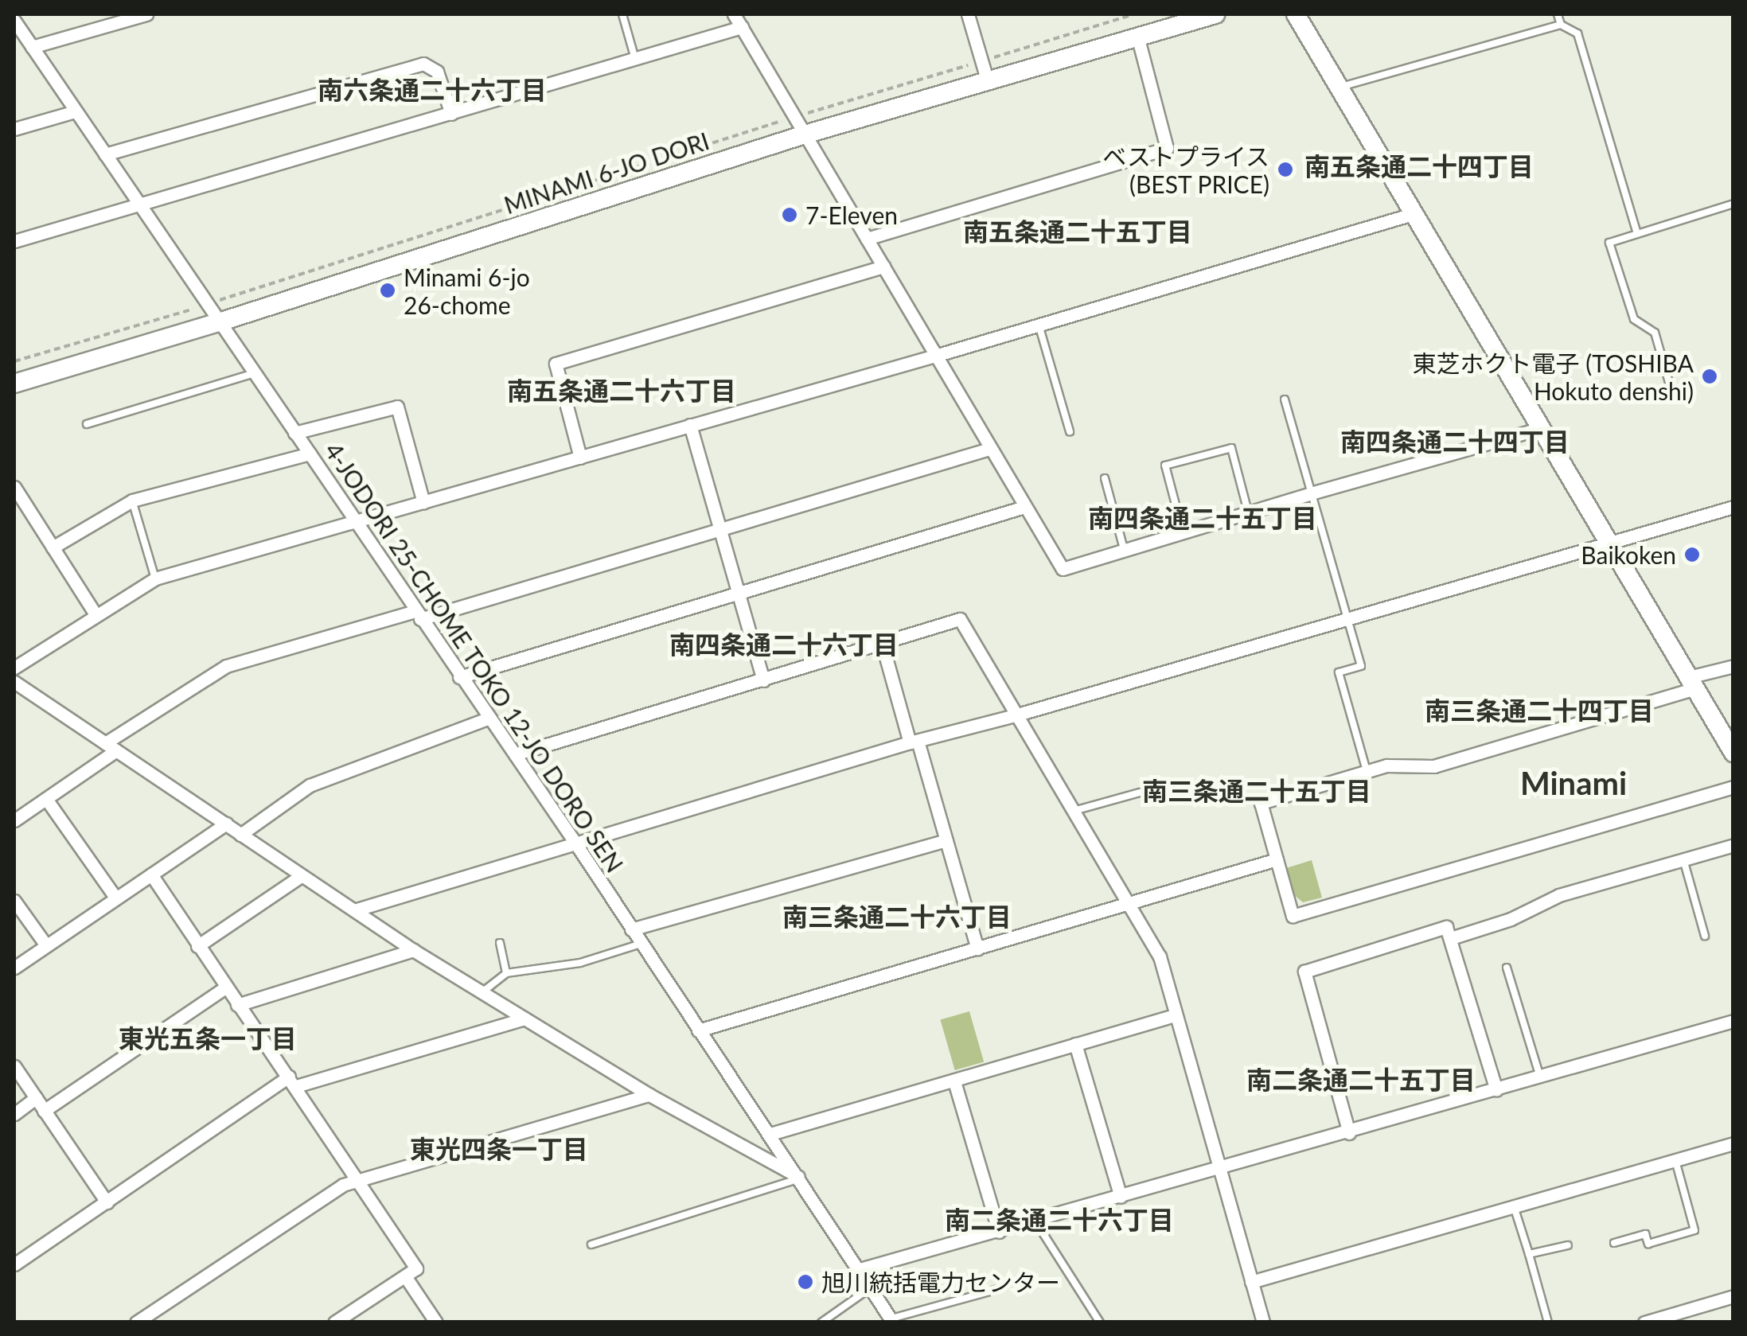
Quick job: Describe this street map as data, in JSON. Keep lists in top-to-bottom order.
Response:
{
  "streets": {
    "street": ["MINAMI 6-JO DORI", "4-JODORI 25-CHOME TOKO 12-JO DORO SEN"]
  },
  "crossings": [
    ["MINAMI 6-JO DORI", "4-JODORI 25-CHOME TOKO 12-JO DORO SEN"]
  ],
  "districts": [
    "南六条通二十六丁目",
    "南五条通二十四丁目",
    "南五条通二十五丁目",
    "南五条通二十六丁目",
    "南四条通二十四丁目",
    "南四条通二十五丁目",
    "南四条通二十六丁目",
    "南三条通二十四丁目",
    "Minami",
    "南三条通二十五丁目",
    "南三条通二十六丁目",
    "東光五条一丁目",
    "南二条通二十五丁目",
    "東光四条一丁目",
    "南二条通二十六丁目"
  ],
  "places": [
    "ベストプライス (BEST PRICE)",
    "7-Eleven",
    "Minami 6-jo 26-chome",
    "東芝ホクト電子 (TOSHIBA Hokuto denshi)",
    "Baikoken",
    "旭川統括電力センター"
  ]
}
